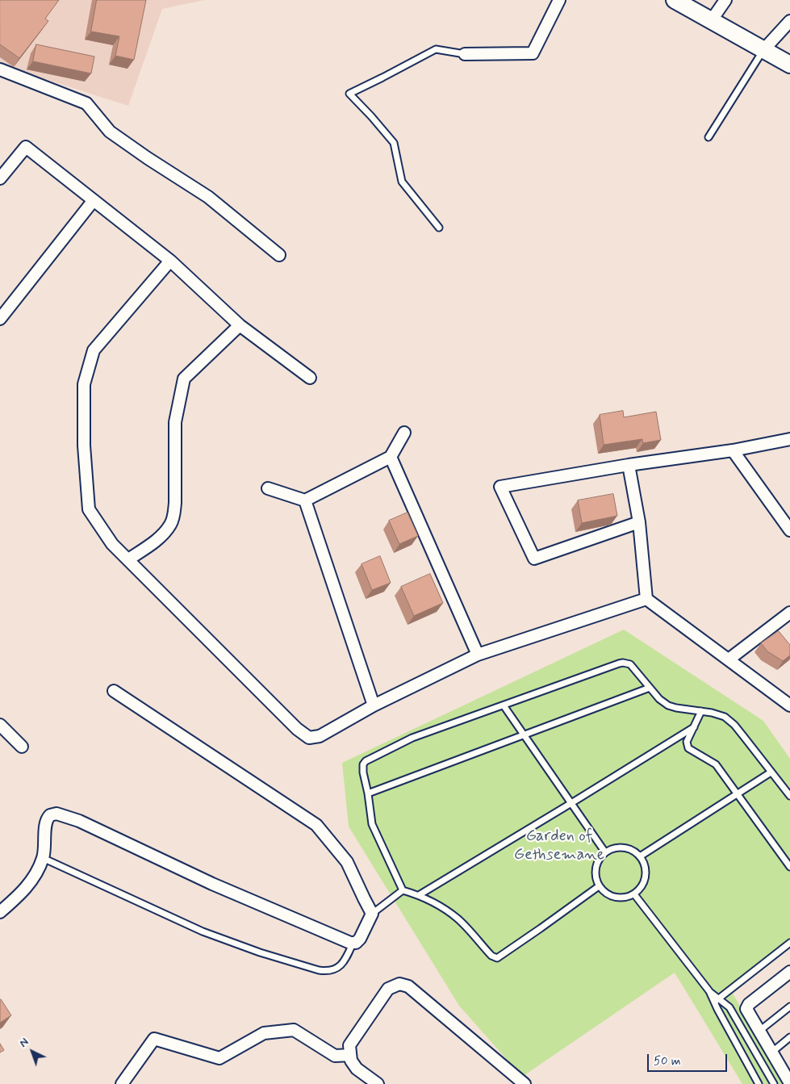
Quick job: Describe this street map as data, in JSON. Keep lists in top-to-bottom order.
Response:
{
  "parks": ["Garden of Gethsemane"],
  "scale_bar": "50 m",
  "north": "top left"
}
